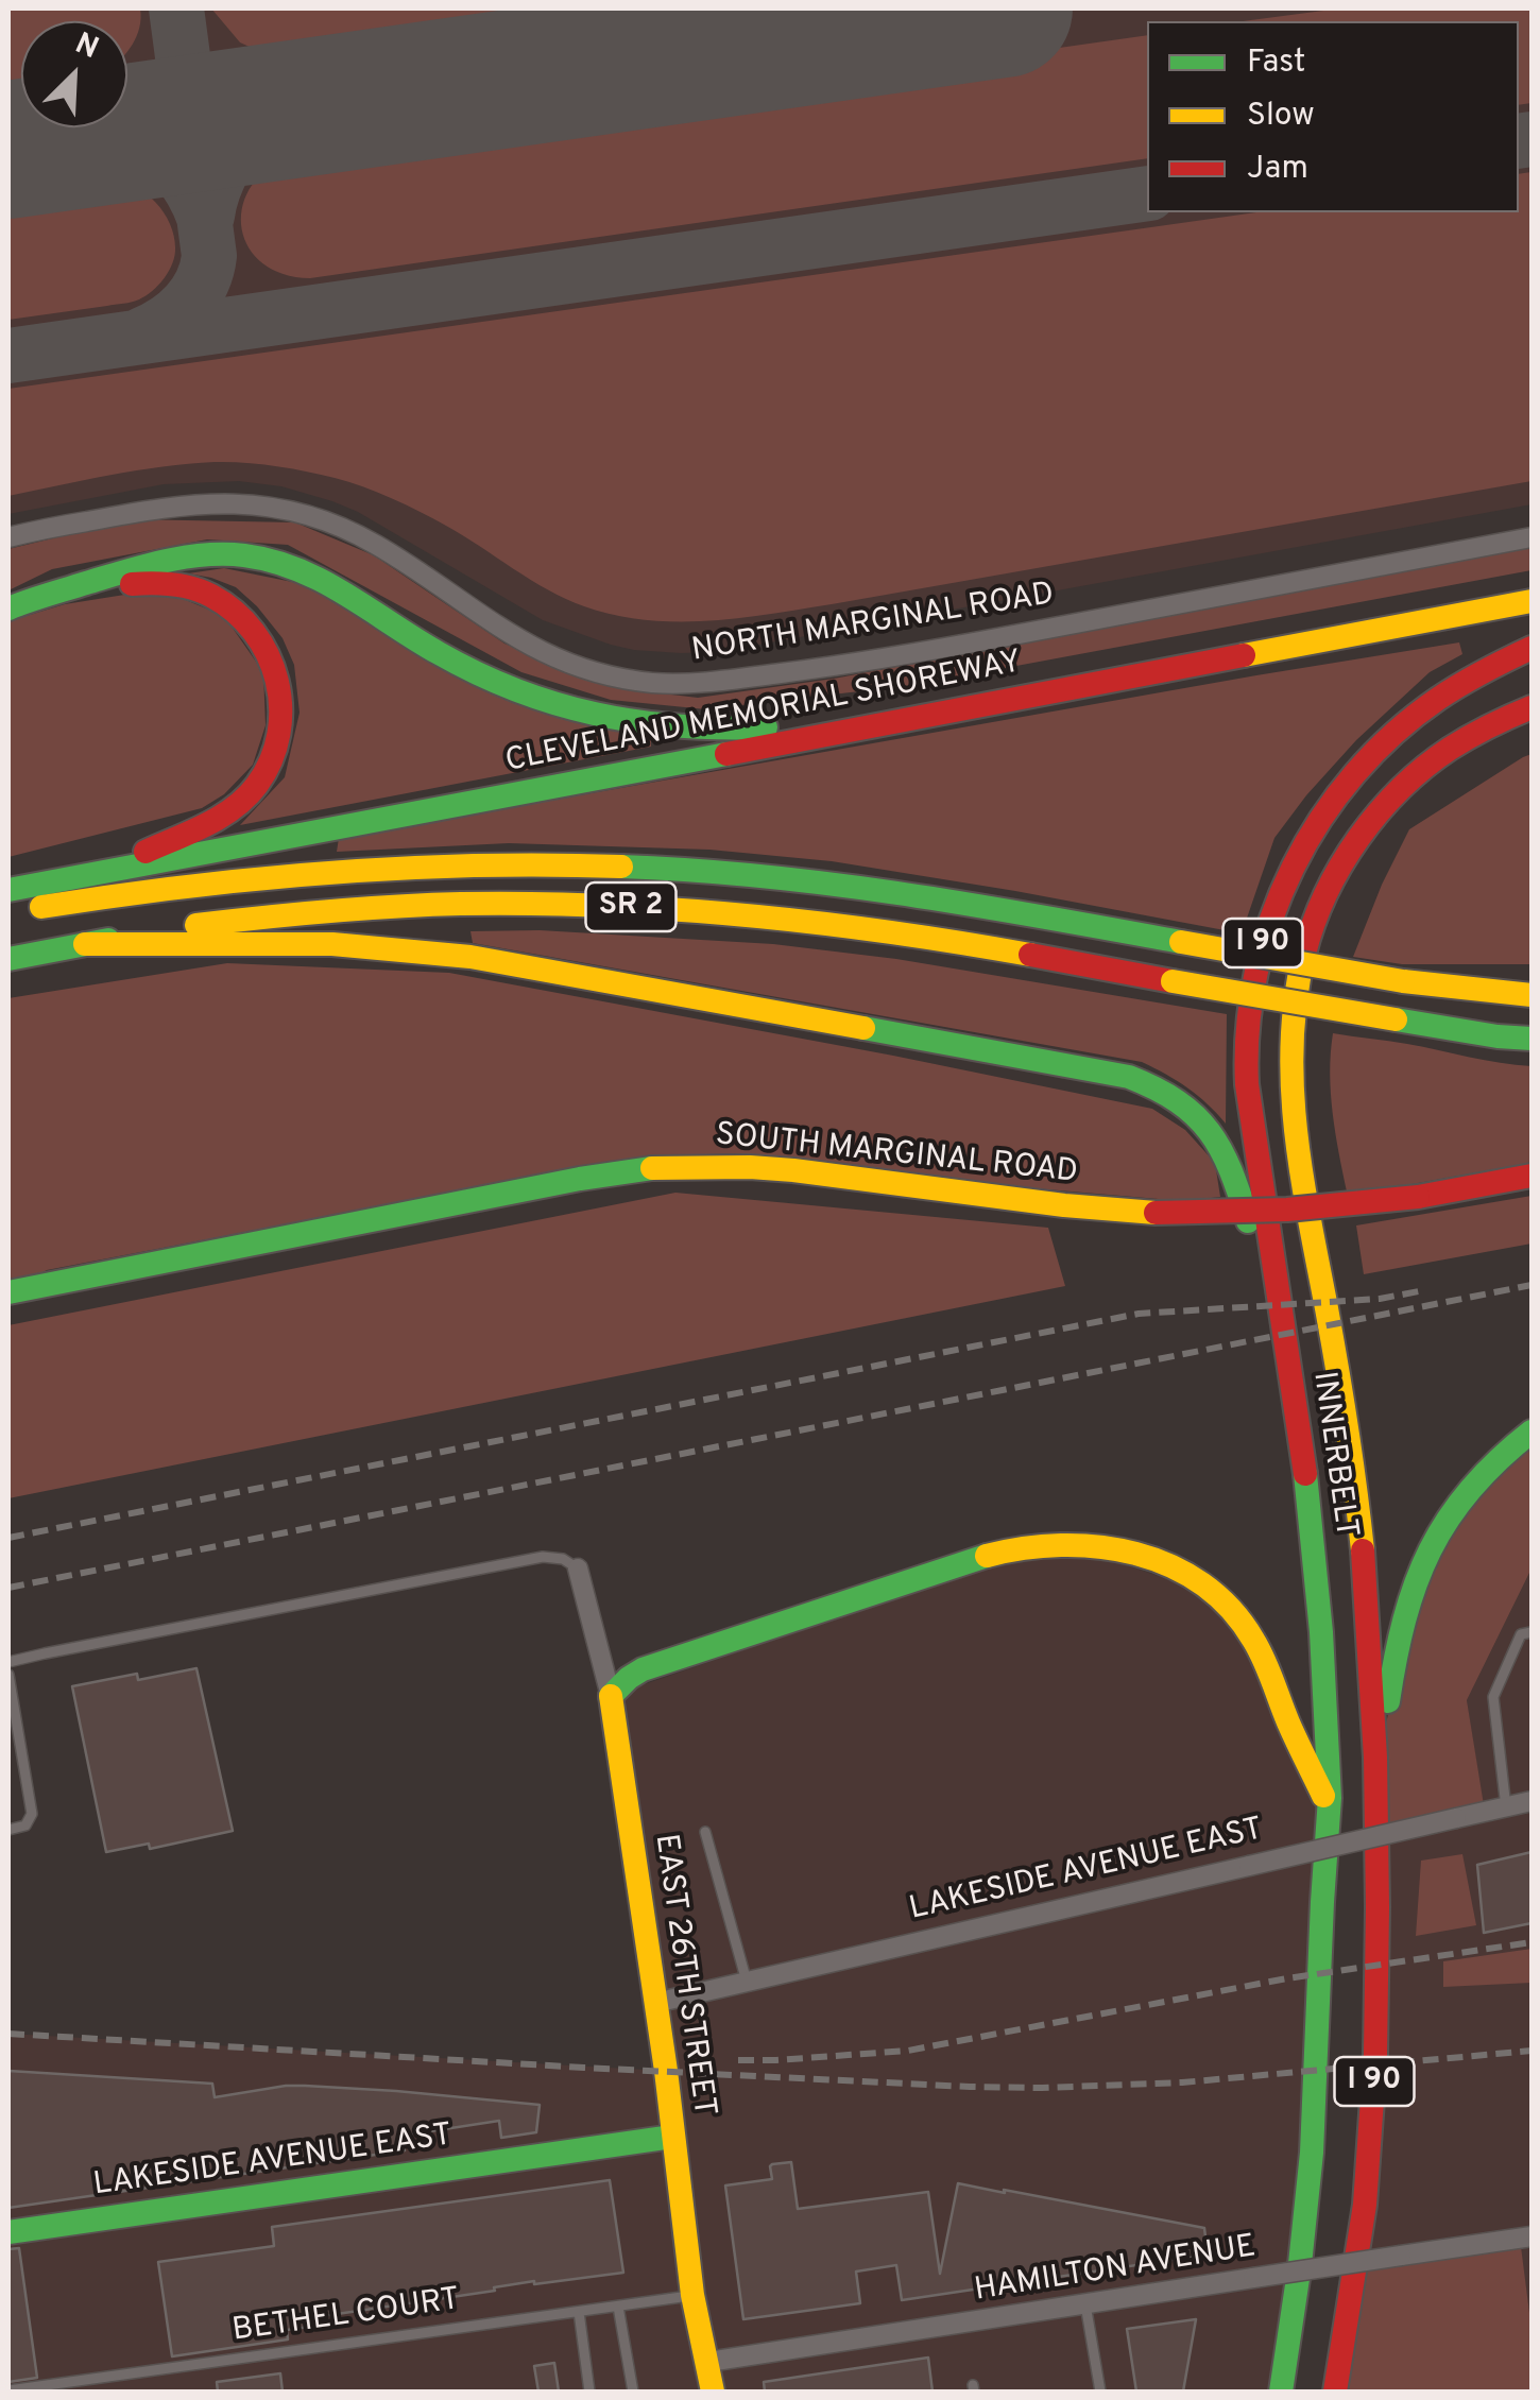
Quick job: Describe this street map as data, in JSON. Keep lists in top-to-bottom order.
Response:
{
  "streets": {
    "main road": [
      "CLEVELAND MEMORIAL SHOREWAY",
      "SR 2",
      "I 90",
      "SOUTH MARGINAL ROAD",
      "INNERBELT",
      "LAKESIDE AVENUE EAST",
      "EAST 26TH STREET"
    ],
    "street": ["NORTH MARGINAL ROAD", "HAMILTON AVENUE"],
    "lane": ["BETHEL COURT"]
  },
  "crossings": [
    ["LAKESIDE AVENUE EAST", "EAST 26TH STREET"],
    ["EAST 26TH STREET", "HAMILTON AVENUE"],
    ["EAST 26TH STREET", "BETHEL COURT"]
  ],
  "legend": ["Fast", "Slow", "Jam"],
  "north": "top right"
}
